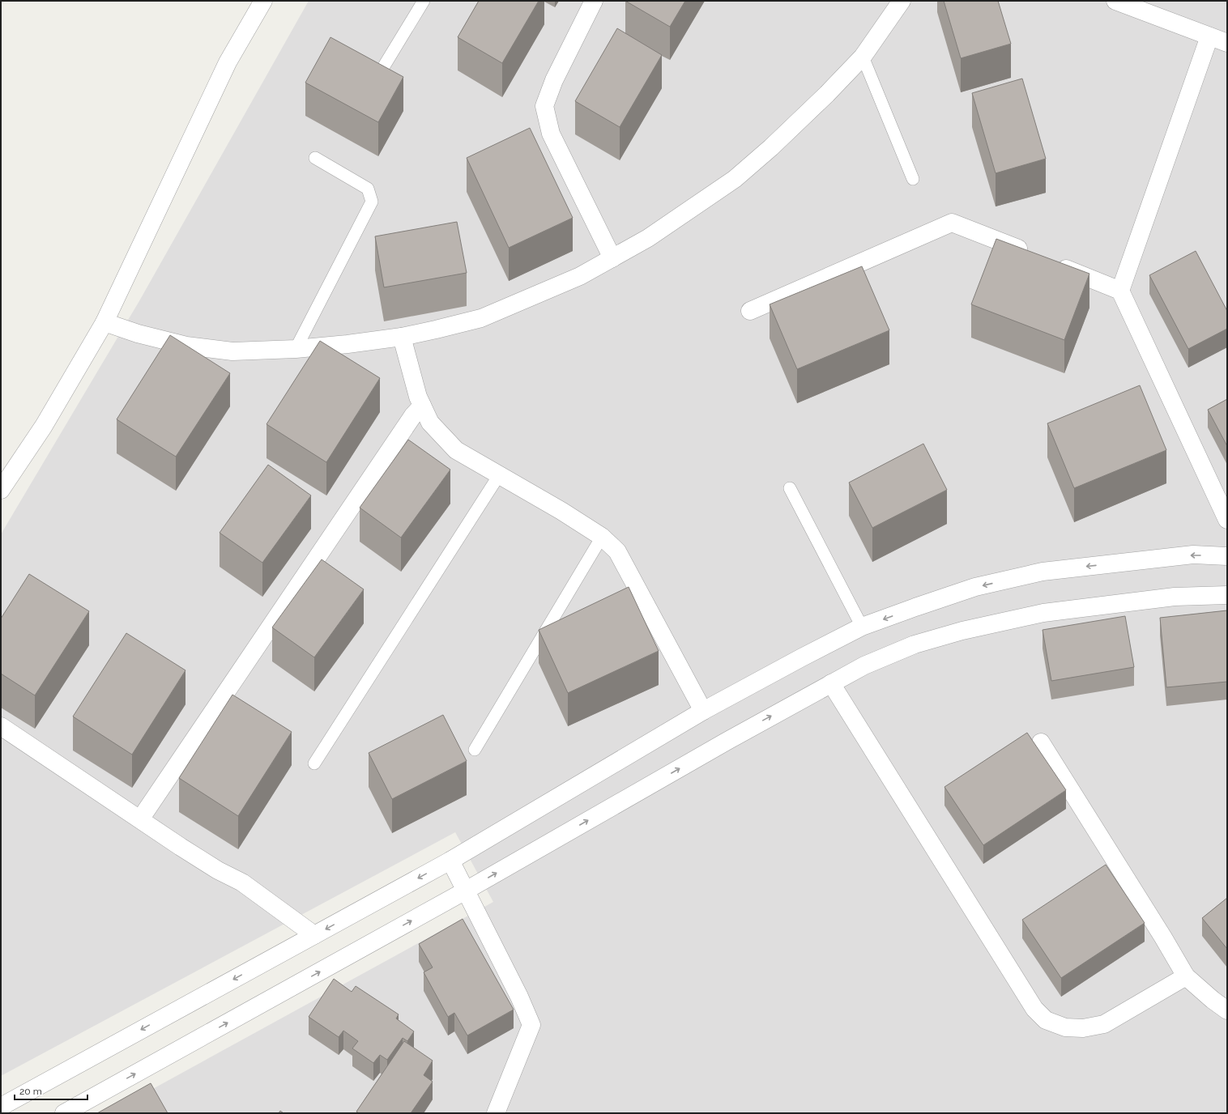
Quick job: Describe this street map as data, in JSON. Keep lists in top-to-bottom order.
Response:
{
  "scale_bar": "20 m"
}
